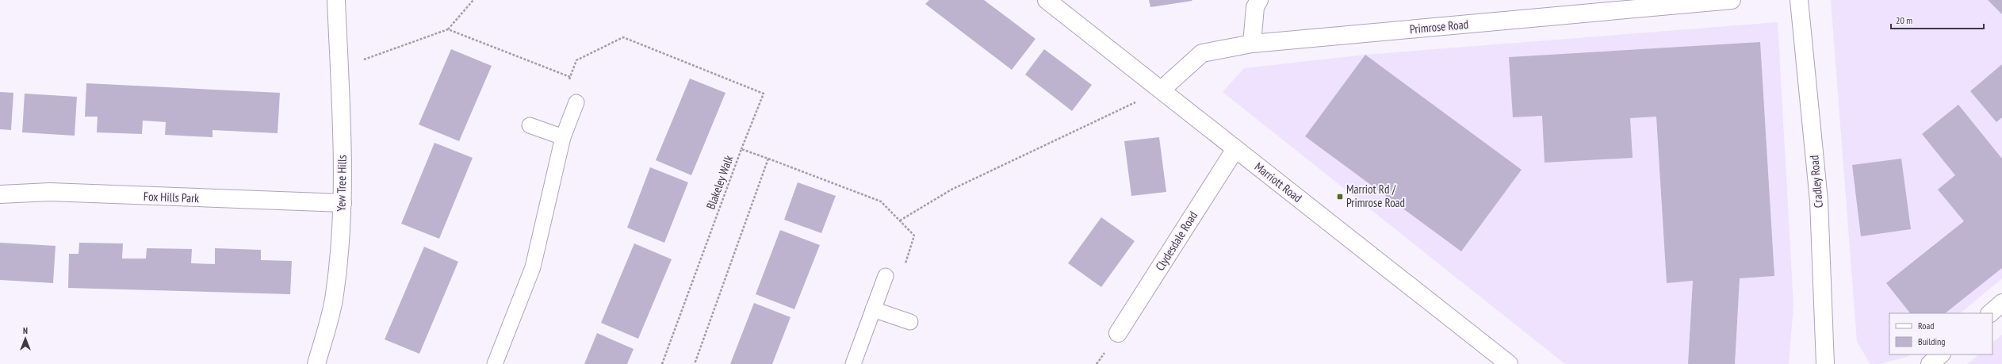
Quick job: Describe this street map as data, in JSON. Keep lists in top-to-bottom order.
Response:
{
  "streets": {
    "street": [
      "Primrose Road",
      "Cradley Road",
      "Marriott Road",
      "Yew Tree Hills",
      "Fox Hills Park",
      "Clydesdale Road"
    ],
    "path": ["Blakeley Walk"]
  },
  "crossings": [
    ["Primrose Road", "Marriott Road"],
    ["Marriott Road", "Clydesdale Road"],
    ["Yew Tree Hills", "Fox Hills Park"]
  ],
  "places": {
    "transit": ["Marriot Rd / Primrose Road"]
  },
  "legend": ["Road", "Building"],
  "scale_bar": "20 m",
  "north": "top"
}
